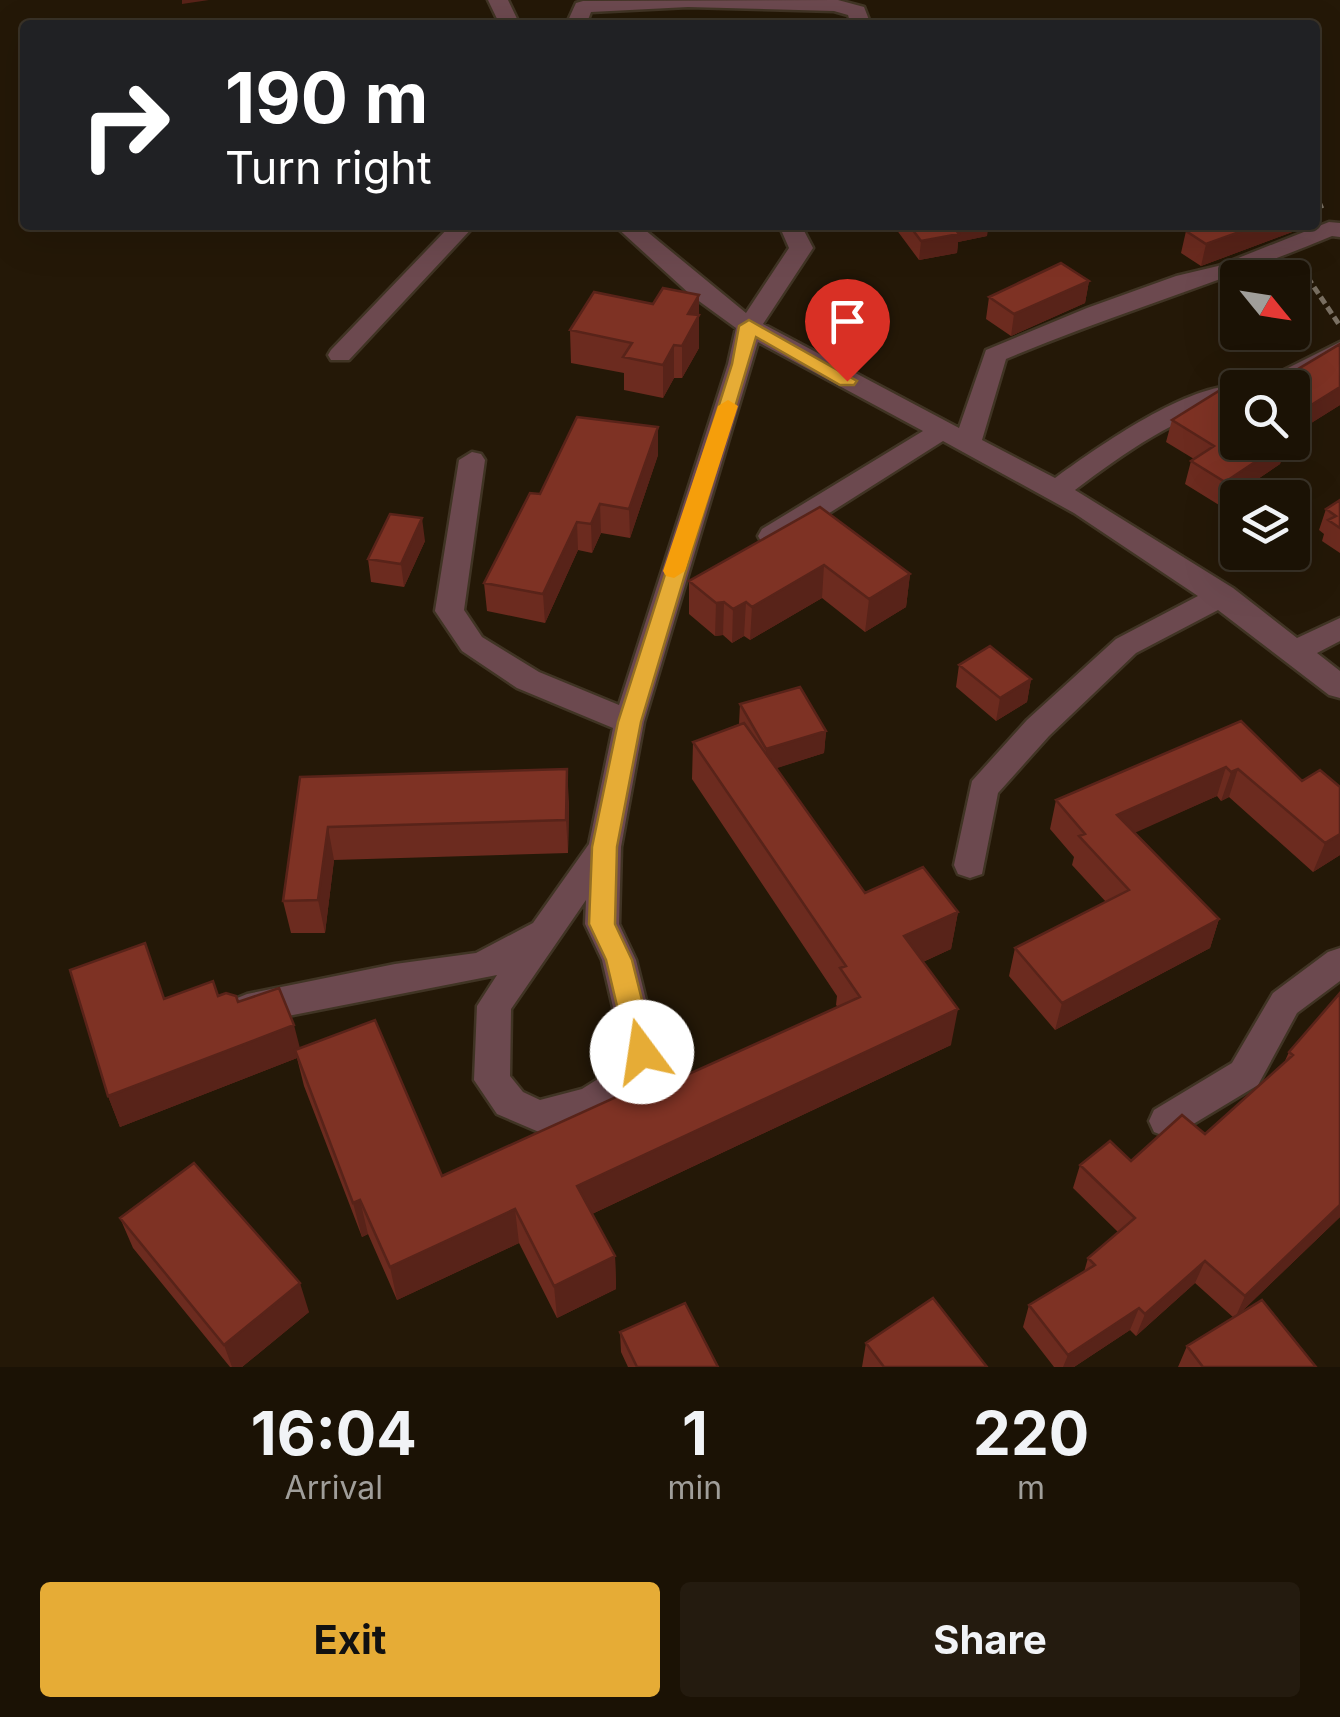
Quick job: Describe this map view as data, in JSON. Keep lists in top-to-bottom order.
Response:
{
  "north": "bottom right",
  "page": {
    "turn": ["190 m", "Turn right"],
    "eta": [
      "16:04",
      "Arrival",
      "1",
      "min",
      "220",
      "m"
    ],
    "buttons": ["Exit", "Share"]
  }
}
